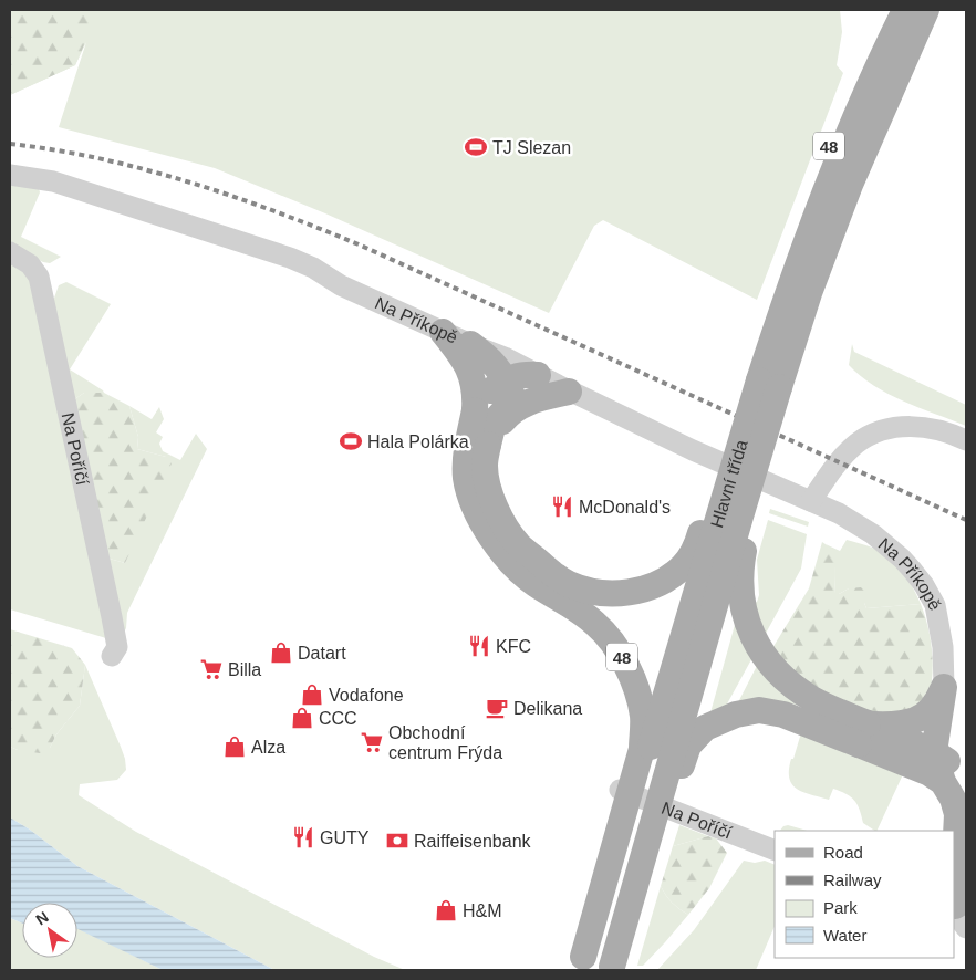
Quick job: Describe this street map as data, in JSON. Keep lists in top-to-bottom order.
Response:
{
  "streets": {
    "main road": ["48", "Hlavní třída"],
    "street": ["Na Příkopě", "Na Poříčí"]
  },
  "crossings": [
    ["48", "Na Příkopě"],
    ["48", "Hlavní třída"]
  ],
  "places": {
    "sports": ["TJ Slezan", "Hala Polárka"],
    "restaurant": ["McDonald's", "KFC", "GUTY"],
    "shop": [
      "Datart",
      "Vodafone",
      "CCC",
      "Alza",
      "H&M"
    ],
    "supermarket": ["Billa", "Obchodní centrum Frýda"],
    "cafe": ["Delikana"],
    "bank": ["Raiffeisenbank"]
  },
  "legend": [
    "Road",
    "Railway",
    "Park",
    "Water"
  ],
  "north": "top left"
}
